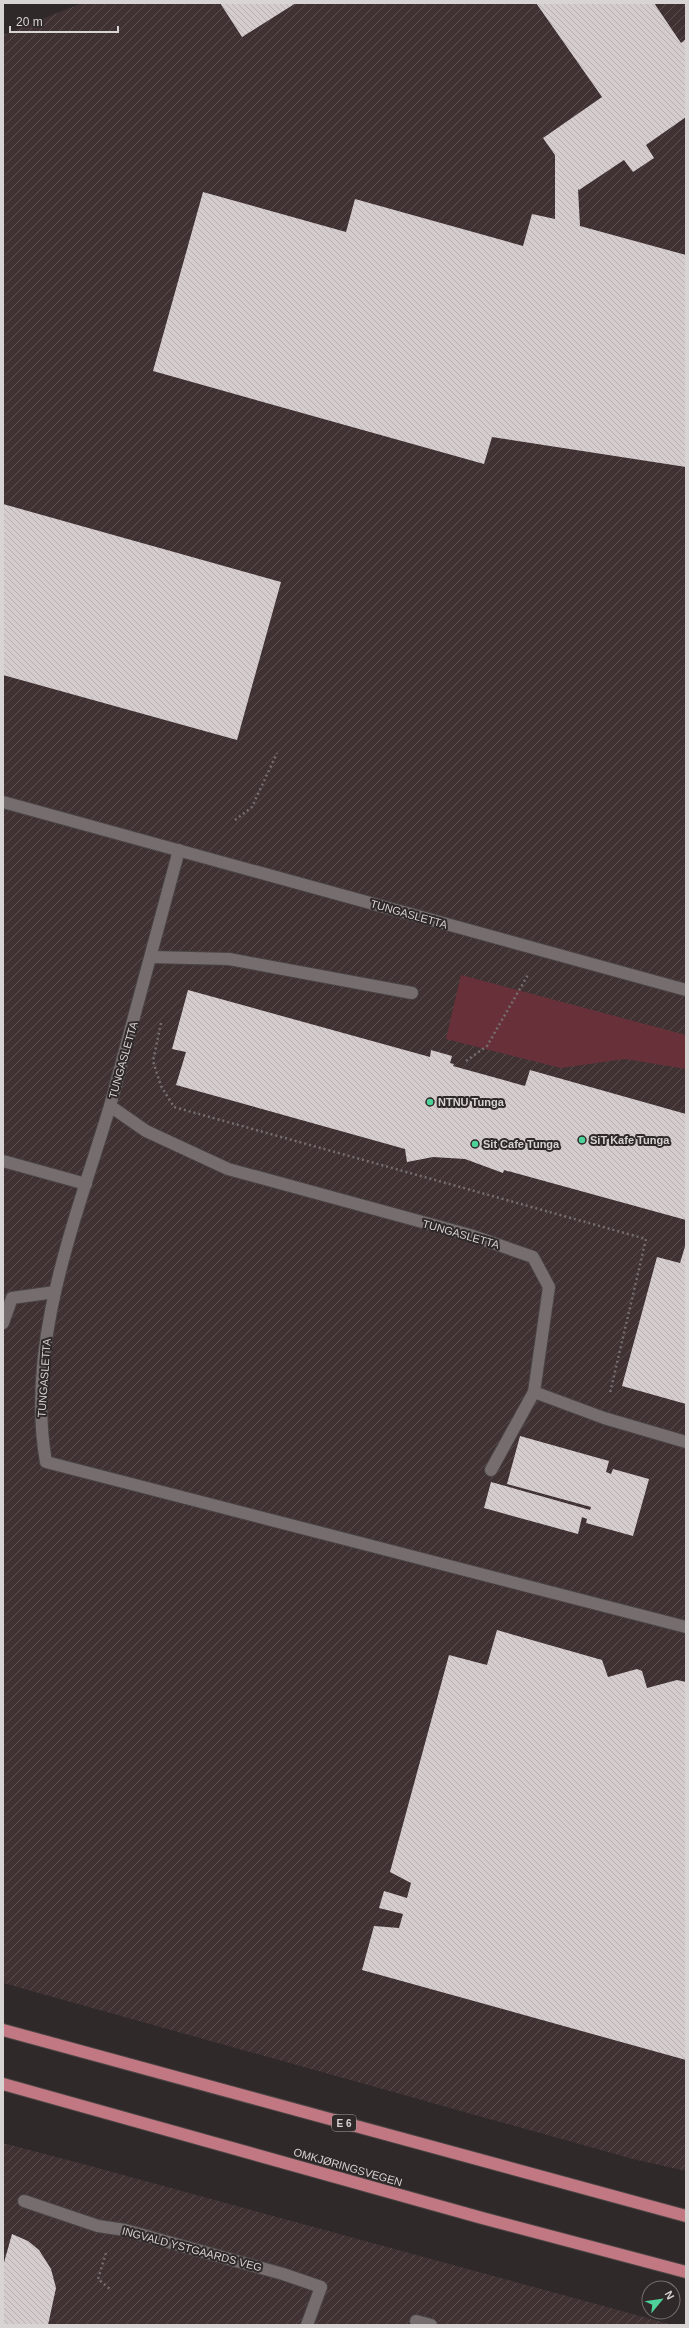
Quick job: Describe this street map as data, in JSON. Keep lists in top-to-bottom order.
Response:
{
  "streets": {
    "highway": ["E 6", "OMKJØRINGSVEGEN"],
    "street": ["TUNGASLETTA", "INGVALD YSTGAARDS VEG"]
  },
  "places": ["NTNU Tunga", "SiT Kafe Tunga", "Sit Cafe Tunga"],
  "scale_bar": "20 m",
  "north": "top right"
}
